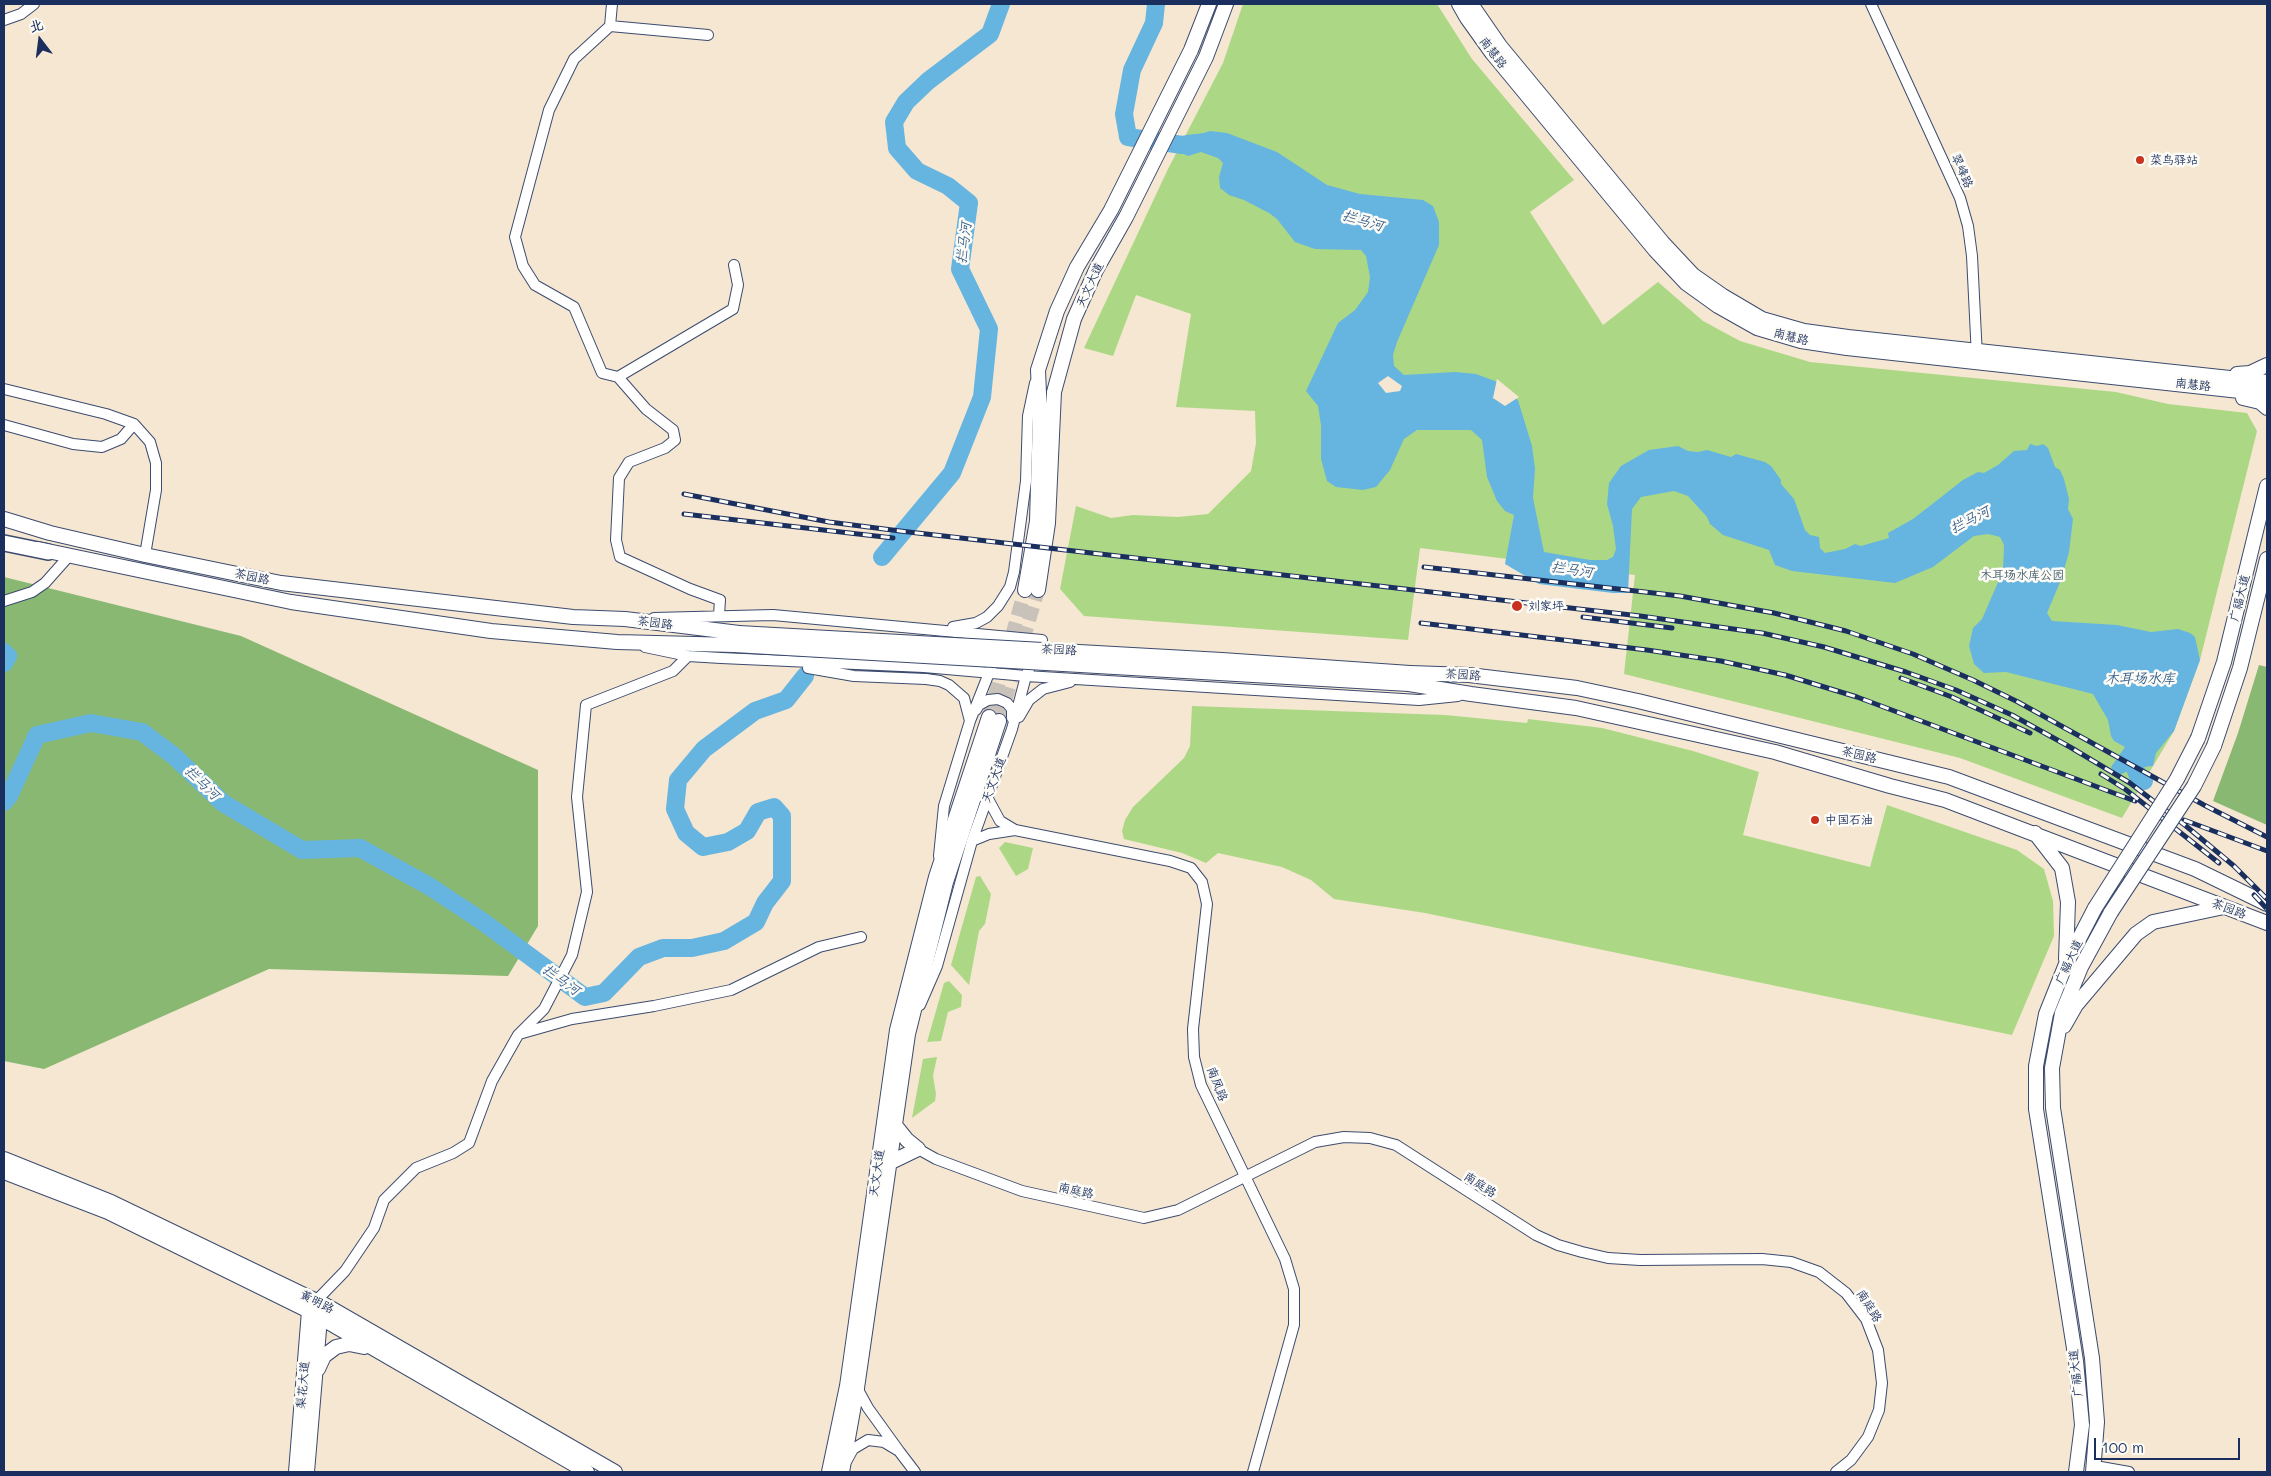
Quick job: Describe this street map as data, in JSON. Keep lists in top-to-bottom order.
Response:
{
  "streets": {
    "main road": [
      "南慧路",
      "天文大道",
      "茶园路",
      "广福大道",
      "黄明路",
      "梨花大道"
    ],
    "street": ["翠峰路", "南凤路", "南庭路"]
  },
  "crossings": [
    ["南慧路", "翠峰路"],
    ["天文大道", "茶园路"],
    ["南凤路", "南庭路"],
    ["黄明路", "梨花大道"]
  ],
  "water": ["拦马河", "木耳场水库"],
  "parks": ["木耳场水库公园"],
  "places": ["菜鸟驿站", "刘家坪", "中国石油"],
  "scale_bar": "100 m",
  "north": "top"
}
